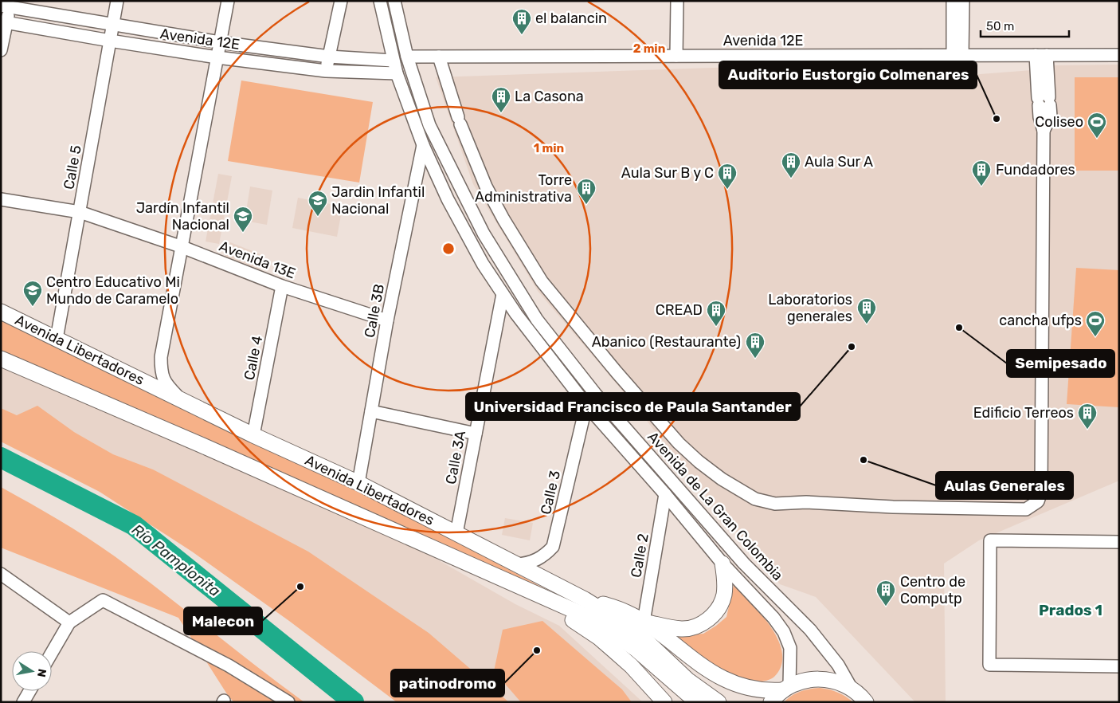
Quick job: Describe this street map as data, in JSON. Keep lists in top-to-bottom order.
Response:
{
  "streets": {
    "main road": ["Avenida Libertadores"],
    "street": [
      "Avenida 12E",
      "Calle 5",
      "Avenida 13E",
      "Calle 3B",
      "Calle 4",
      "Calle 3A",
      "Calle 3",
      "Avenida de La Gran Colombia",
      "Calle 2"
    ]
  },
  "crossings": [
    ["Avenida 12E", "Calle 5"],
    ["Avenida 12E", "Avenida de La Gran Colombia"],
    ["Calle 5", "Avenida 13E"],
    ["Calle 5", "Avenida Libertadores"],
    ["Avenida 13E", "Calle 3B"],
    ["Avenida 13E", "Calle 4"],
    ["Calle 3B", "Avenida Libertadores"],
    ["Calle 3B", "Avenida de La Gran Colombia"],
    ["Avenida Libertadores", "Calle 4"],
    ["Avenida Libertadores", "Calle 3A"],
    ["Avenida Libertadores", "Calle 3"],
    ["Calle 3A", "Avenida de La Gran Colombia"],
    ["Calle 3", "Avenida de La Gran Colombia"],
    ["Avenida de La Gran Colombia", "Calle 2"]
  ],
  "districts": ["Prados 1"],
  "water": ["Río Pamplonita"],
  "places": {
    "building": [
      "el balancin",
      "La Casona",
      "Aula Sur A",
      "Fundadores",
      "Aula Sur B y C",
      "Torre Administrativa",
      "Laboratorios generales",
      "CREAD",
      "Abanico (Restaurante)",
      "Edificio Terreos",
      "Centro de Computp"
    ],
    "other": [
      "Auditorio Eustorgio Colmenares",
      "Semipesado",
      "Universidad Francisco de Paula Santander",
      "Aulas Generales",
      "Malecon",
      "patinodromo"
    ],
    "sports": ["Coliseo", "cancha ufps"],
    "school or university": ["Jardin Infantil Nacional", "Jardín Infantil Nacional", "Centro Educativo Mi Mundo de Caramelo"]
  },
  "scale_bar": "50 m",
  "north": "right",
  "rings": ["2 min", "1 min"]
}
